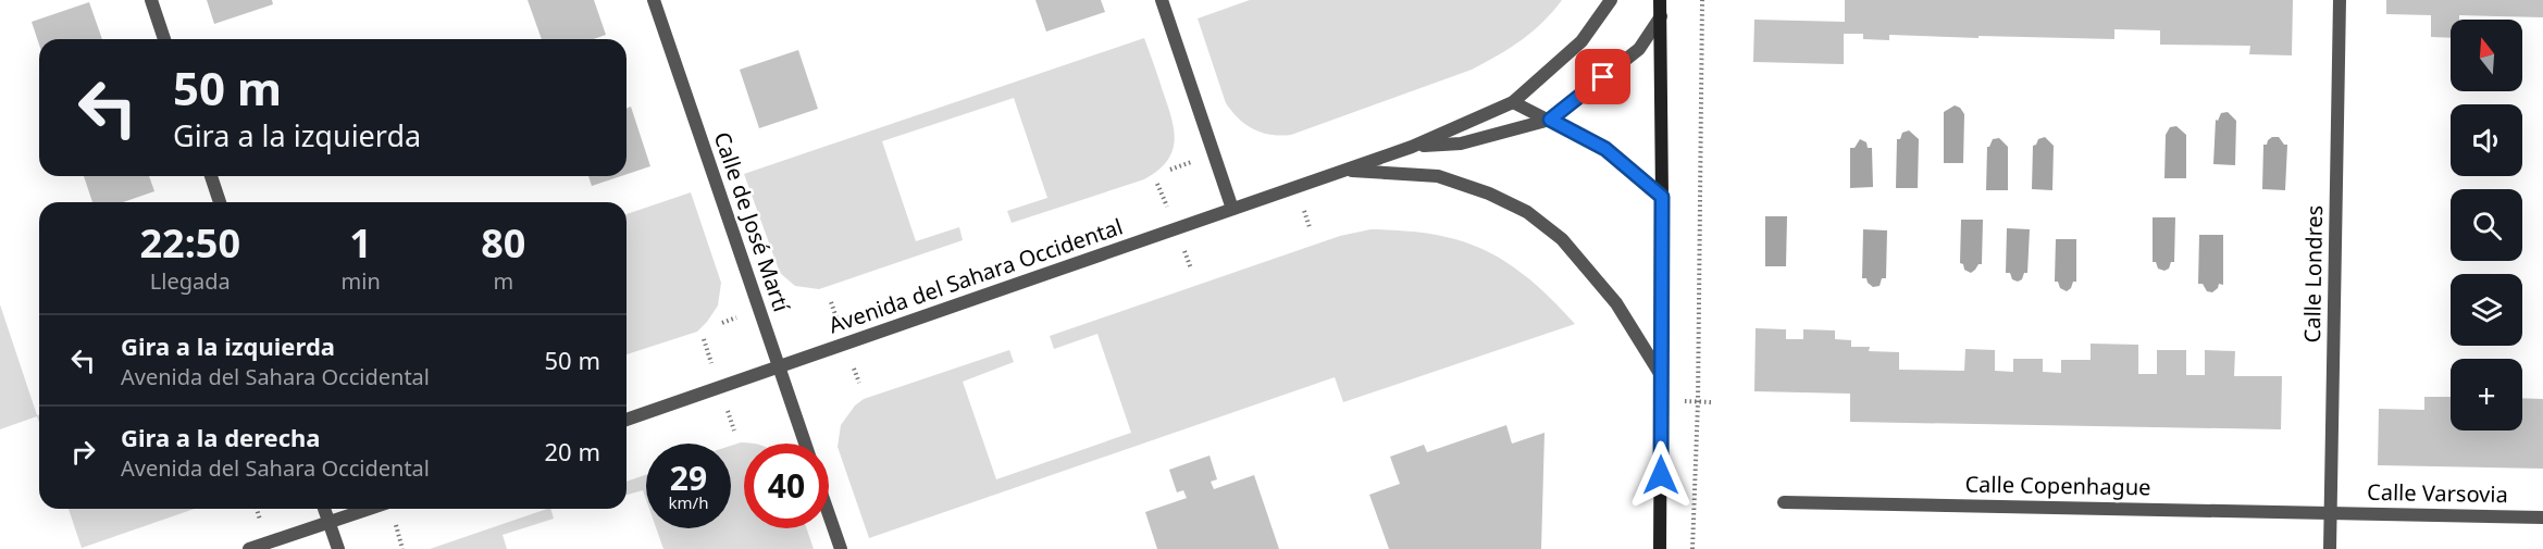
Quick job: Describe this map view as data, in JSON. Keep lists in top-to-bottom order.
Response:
{
  "streets": {
    "street": [
      "Calle de José Martí",
      "Calle Londres",
      "Avenida del Sahara Occidental",
      "Calle Copenhague",
      "Calle Varsovia"
    ]
  },
  "crossings": [
    ["Calle de José Martí", "Avenida del Sahara Occidental"],
    ["Calle Londres", "Calle Copenhague"],
    ["Calle Londres", "Calle Varsovia"],
    ["Calle Copenhague", "Calle Varsovia"]
  ],
  "north": "top",
  "page": {
    "map_buttons": "+",
    "turn": ["50 m", "Gira a la izquierda"],
    "eta": [
      "22:50",
      "Llegada",
      "1",
      "min",
      "80",
      "m"
    ],
    "list": [
      {
        "name": "Gira a la izquierda",
        "note": "Avenida del Sahara Occidental",
        "value": "50 m"
      },
      {
        "name": "Gira a la derecha",
        "note": "Avenida del Sahara Occidental",
        "value": "20 m"
      }
    ],
    "speed": "29 km/h",
    "limit": "40"
  }
}
